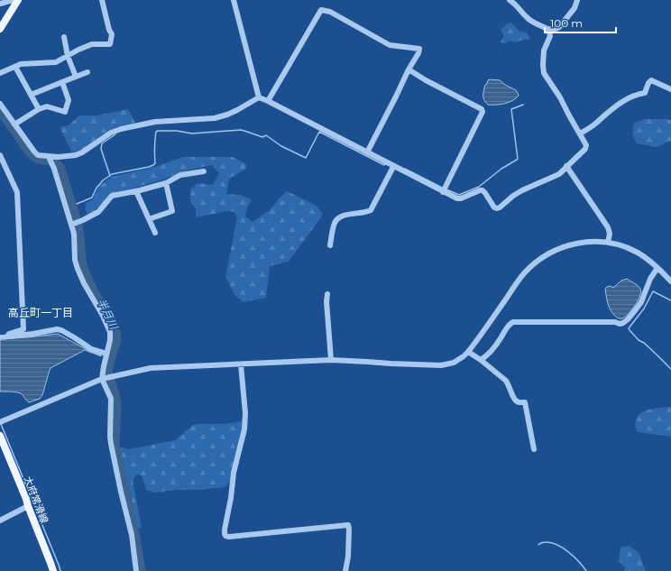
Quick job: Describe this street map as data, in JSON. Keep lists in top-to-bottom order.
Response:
{
  "streets": {
    "main road": ["大府常滑線"]
  },
  "districts": ["高丘町一丁目"],
  "water": ["半月川"],
  "scale_bar": "100 m"
}
